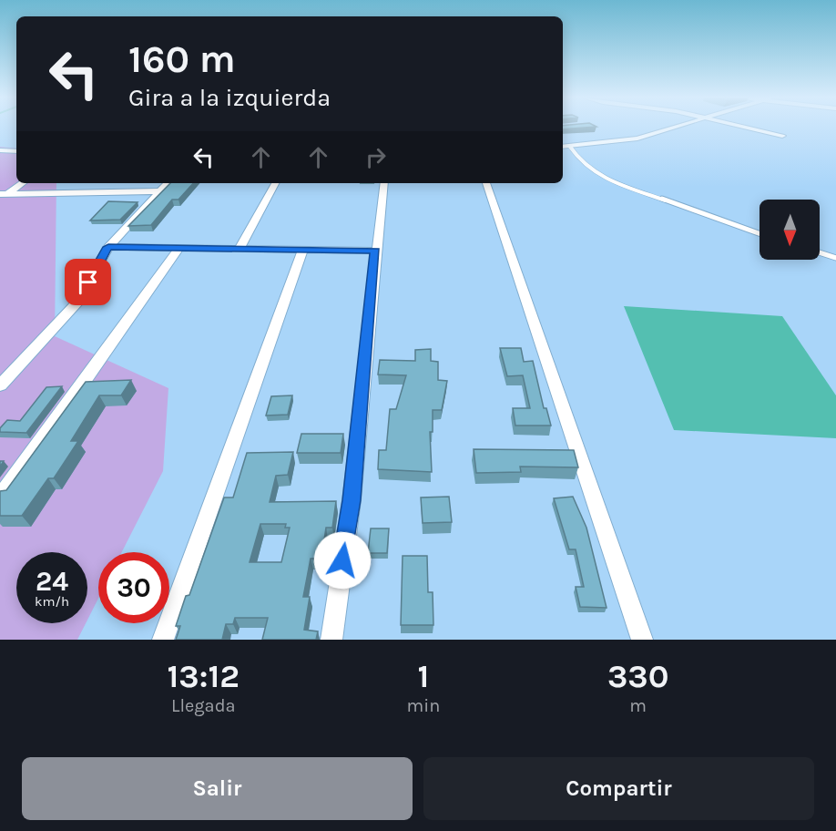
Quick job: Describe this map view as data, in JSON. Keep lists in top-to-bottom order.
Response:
{
  "north": "bottom",
  "page": {
    "turn": ["160 m", "Gira a la izquierda"],
    "speed": "24 km/h",
    "limit": "30",
    "eta": [
      "13:12",
      "Llegada",
      "1",
      "min",
      "330",
      "m"
    ],
    "buttons": ["Salir", "Compartir"]
  }
}
